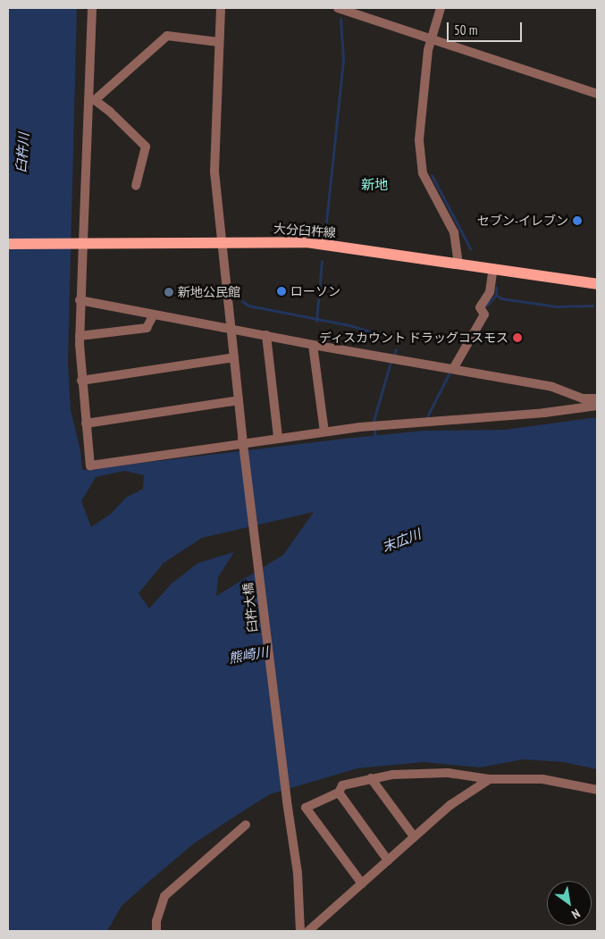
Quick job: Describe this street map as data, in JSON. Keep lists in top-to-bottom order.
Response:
{
  "streets": {
    "main road": ["大分臼杵線"],
    "street": ["臼杵大橋"]
  },
  "crossings": [
    ["大分臼杵線", "臼杵大橋"]
  ],
  "districts": ["新地"],
  "water": ["臼杵川", "末広川", "熊崎川"],
  "places": [
    "セブン-イレブン",
    "ローソン",
    "新地公民館",
    "ディスカウント ドラッグコスモス"
  ],
  "scale_bar": "50 m",
  "north": "bottom right"
}
